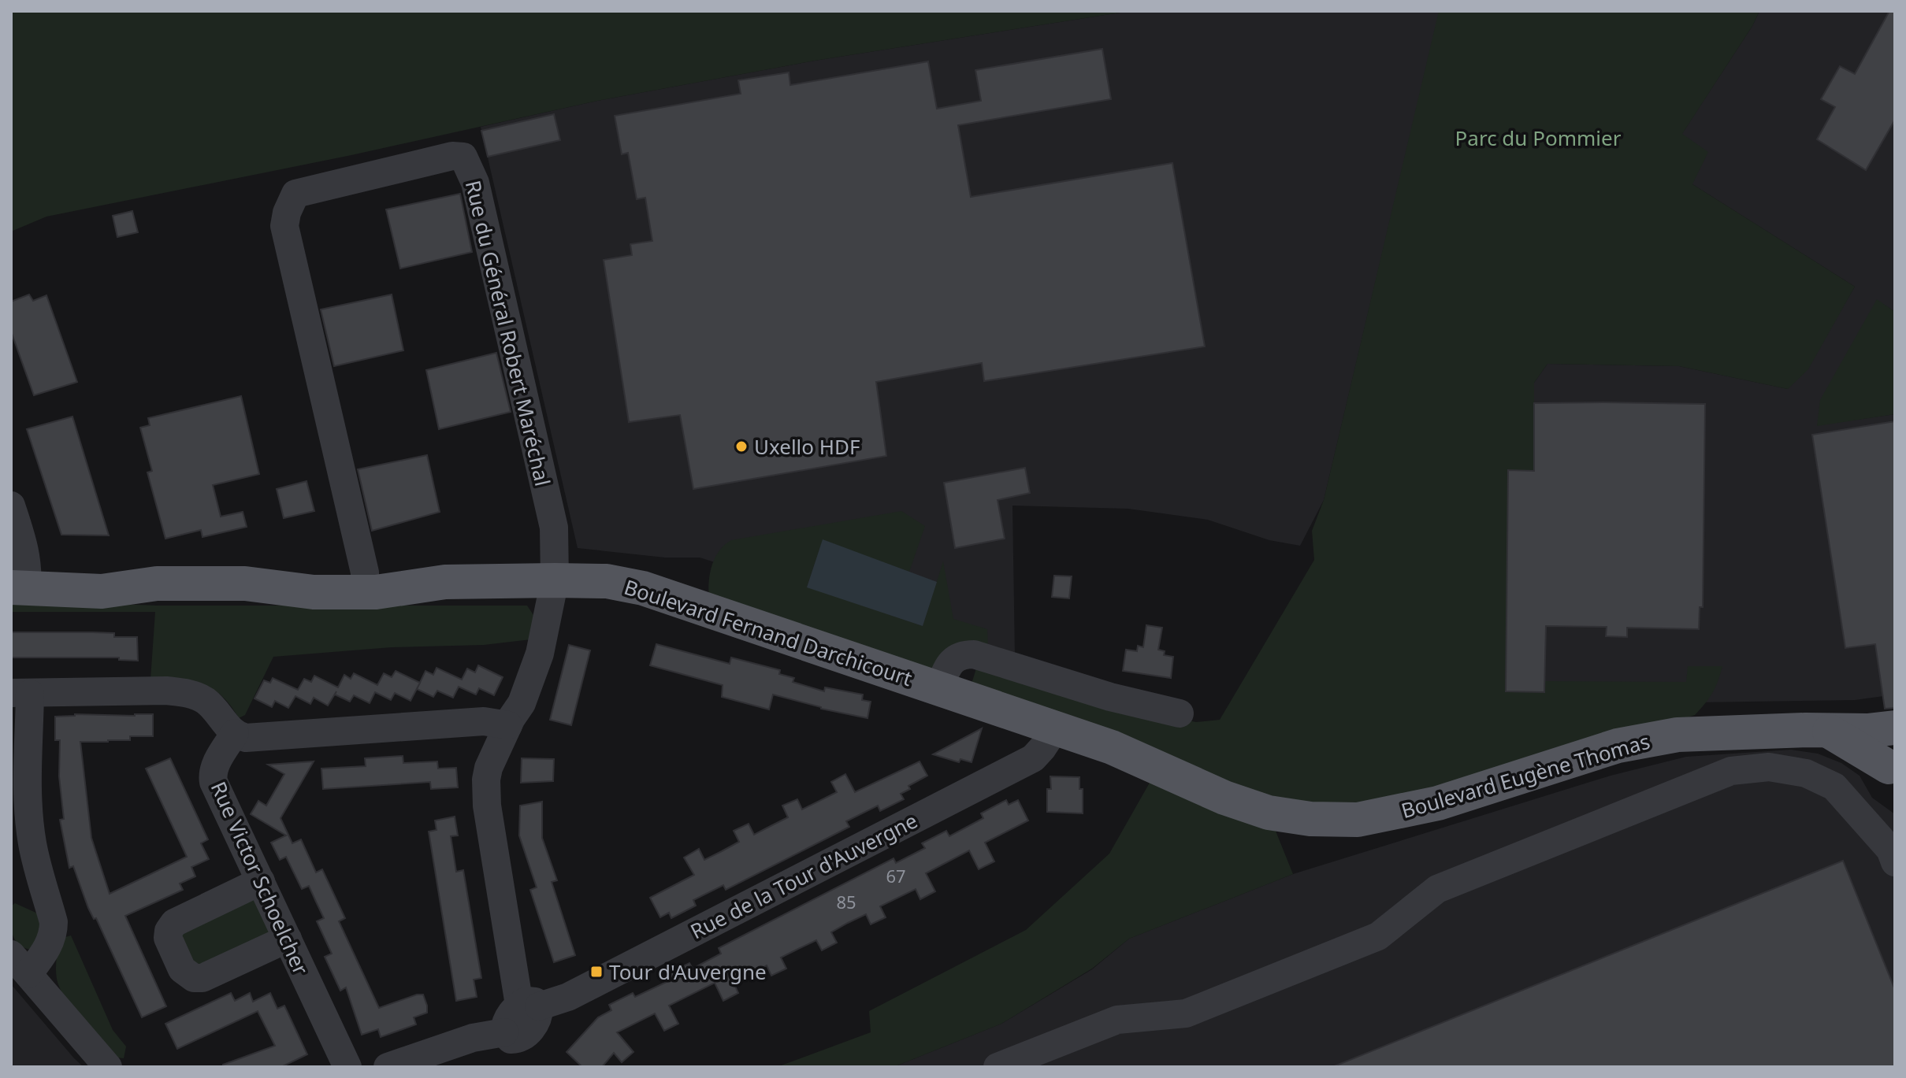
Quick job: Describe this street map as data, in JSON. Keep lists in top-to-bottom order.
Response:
{
  "streets": {
    "main road": ["Boulevard Fernand Darchicourt", "Boulevard Eugène Thomas"],
    "street": ["Rue du Général Robert Maréchal", "Rue de la Tour d'Auvergne", "Rue Victor Schoelcher"]
  },
  "crossings": [
    ["Rue du Général Robert Maréchal", "Boulevard Fernand Darchicourt"],
    ["Boulevard Fernand Darchicourt", "Boulevard Eugène Thomas"],
    ["Boulevard Fernand Darchicourt", "Rue de la Tour d'Auvergne"],
    ["Boulevard Eugène Thomas", "Rue de la Tour d'Auvergne"]
  ],
  "parks": ["Parc du Pommier"],
  "places": {
    "other": ["Uxello HDF"],
    "transit": ["Tour d'Auvergne"]
  },
  "house_numbers": ["67", "85"]
}
